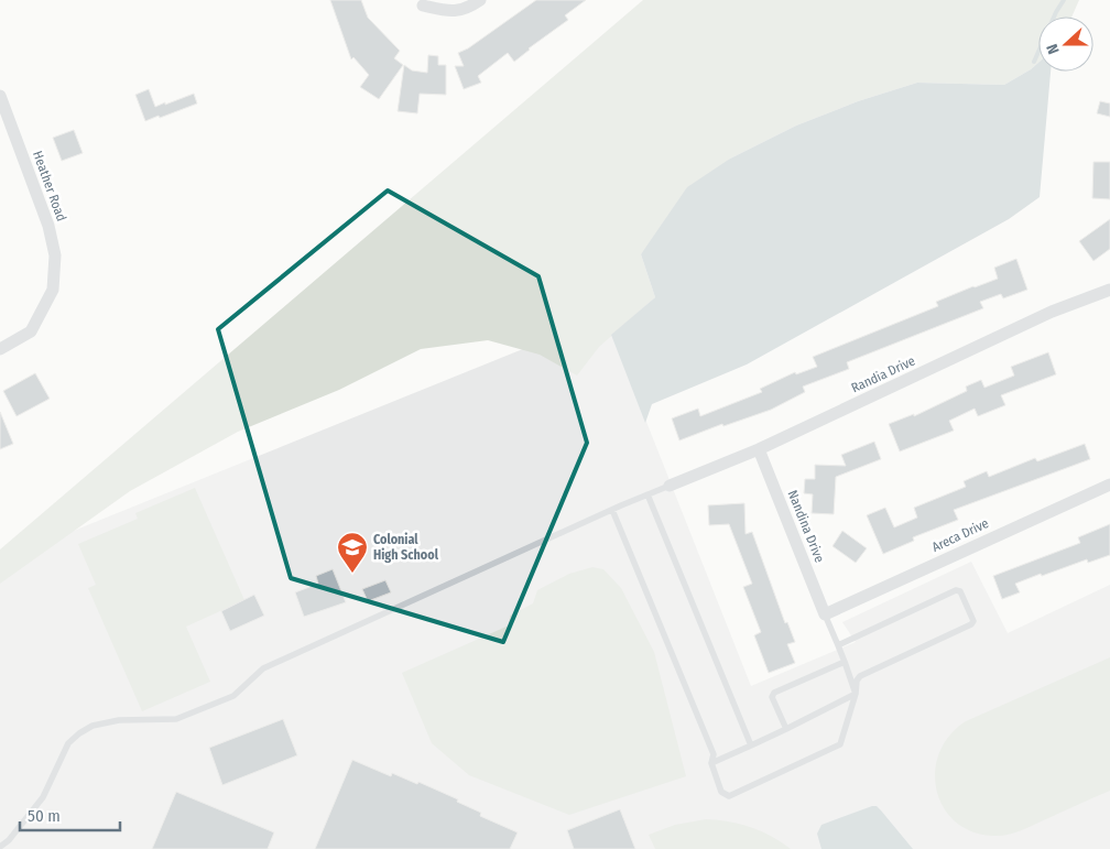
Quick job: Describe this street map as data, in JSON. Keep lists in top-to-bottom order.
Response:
{
  "streets": {
    "street": [
      "Heather Road",
      "Randia Drive",
      "Nandina Drive",
      "Areca Drive"
    ]
  },
  "crossings": [
    ["Randia Drive", "Nandina Drive"],
    ["Nandina Drive", "Areca Drive"]
  ],
  "places": {
    "school or university": ["Colonial High School"]
  },
  "scale_bar": "50 m",
  "north": "left"
}
